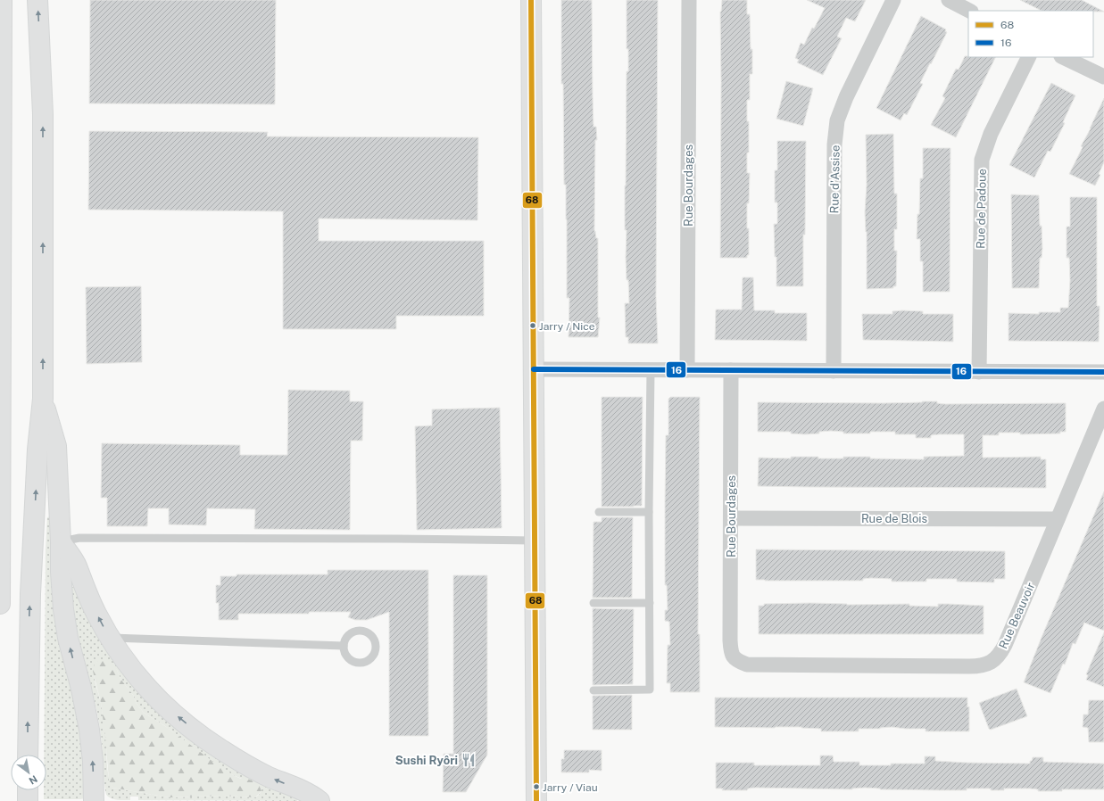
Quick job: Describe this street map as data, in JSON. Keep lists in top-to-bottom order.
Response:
{
  "streets": {
    "street": [
      "Rue d'Assise",
      "Rue Bourdages",
      "Rue de Padoue",
      "Rue de Blois",
      "Rue Beauvoir"
    ]
  },
  "crossings": [
    ["Rue Bourdages", "Rue de Blois"],
    ["Rue Bourdages", "Rue Beauvoir"],
    ["Rue de Blois", "Rue Beauvoir"]
  ],
  "places": {
    "other": ["Jarry / Nice", "Jarry / Viau"],
    "restaurant": ["Sushi Ryôri"]
  },
  "lines": ["transit line 68", "transit line 16"],
  "legend": ["68", "16"],
  "north": "bottom right"
}
